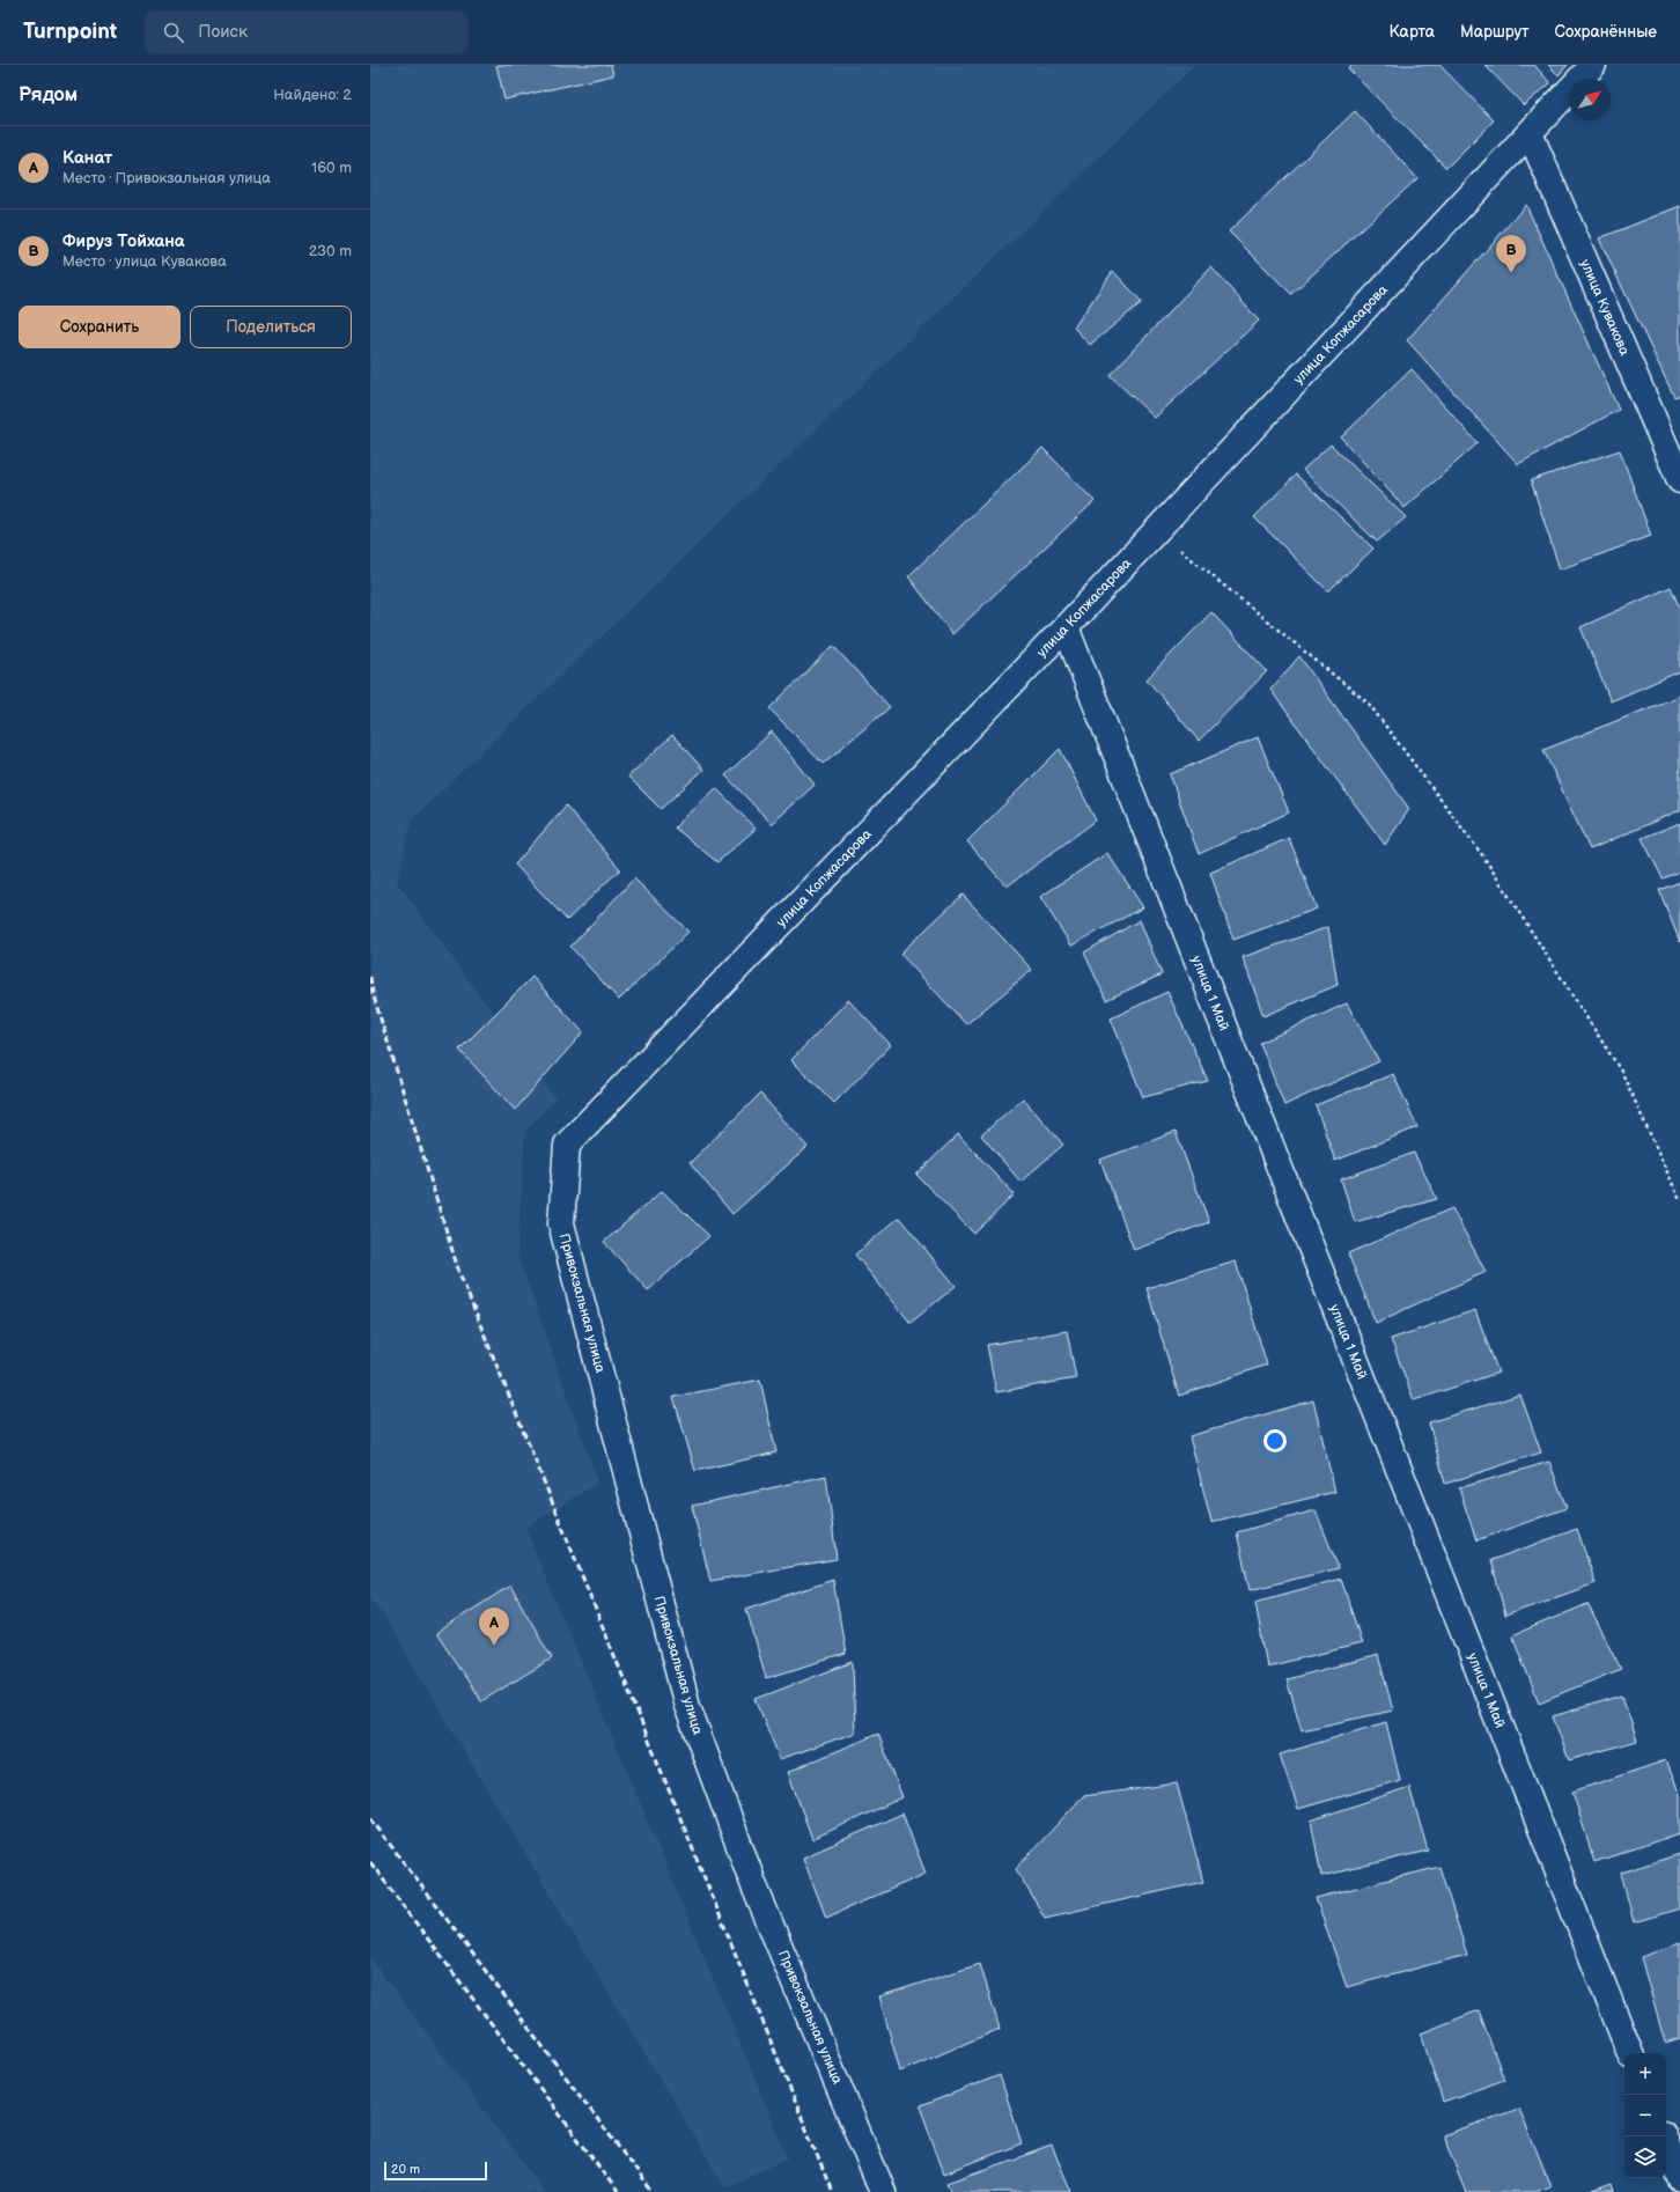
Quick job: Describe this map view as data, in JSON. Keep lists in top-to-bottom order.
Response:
{
  "streets": {
    "street": [
      "улица Кувакова",
      "улица Копжасарова",
      "улица 1 Май",
      "Привокзальная улица"
    ]
  },
  "crossings": [
    ["улица Кувакова", "улица Копжасарова"],
    ["улица Копжасарова", "улица 1 Май"],
    ["улица Копжасарова", "Привокзальная улица"]
  ],
  "scale_bar": "20 m",
  "north": "top right",
  "page": {
    "header": "Turnpoint",
    "search": "Поиск",
    "nav": ["Карта", "Маршрут", "Сохранённые"],
    "heading": ["Рядом", "Найдено: 2"],
    "list": [
      {
        "mark": "A",
        "name": "Канат",
        "note": "Место · Привокзальная улица",
        "value": "160 m"
      },
      {
        "mark": "B",
        "name": "Фируз Тойхана",
        "note": "Место · улица Кувакова",
        "value": "230 m"
      }
    ],
    "pins": ["B", "A"],
    "buttons": ["Сохранить", "Поделиться"],
    "map_buttons": ["+", "−"],
    "scale": "20 m"
  }
}
